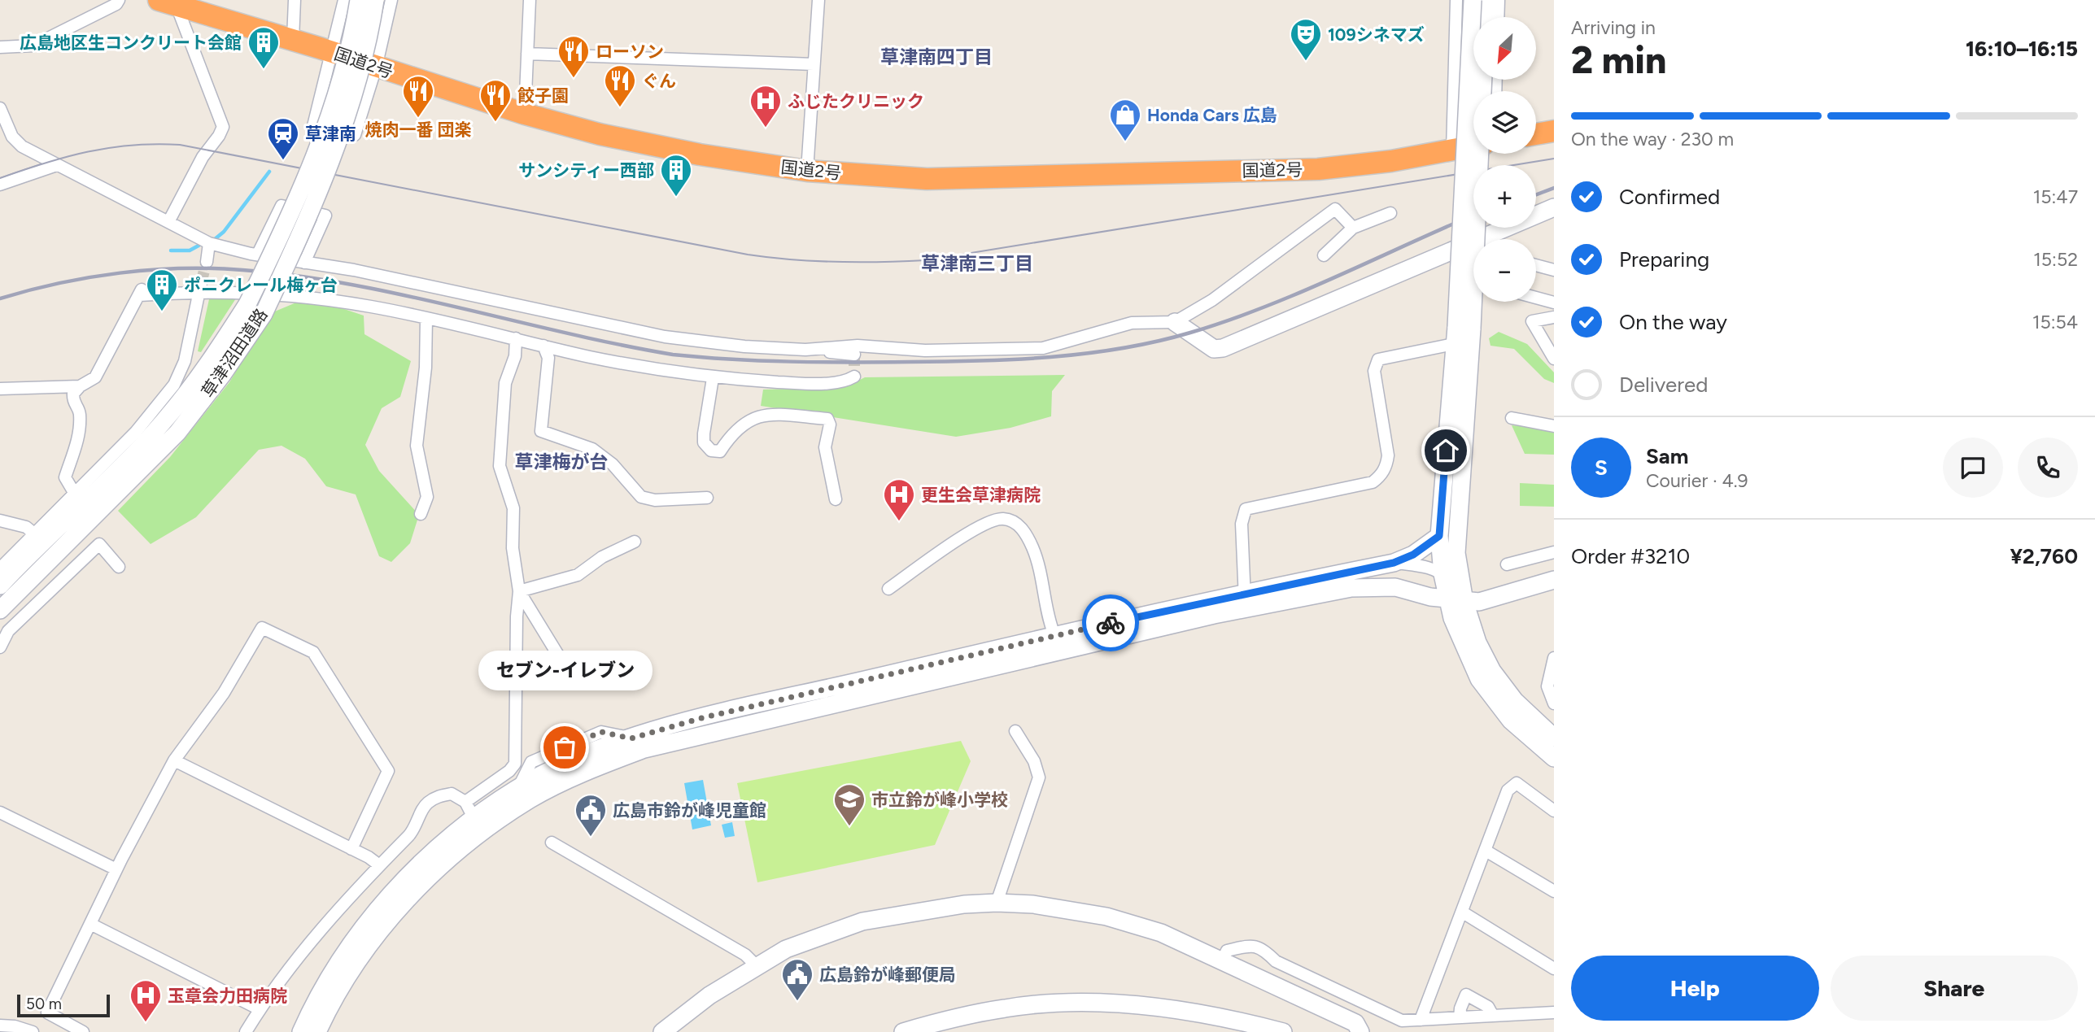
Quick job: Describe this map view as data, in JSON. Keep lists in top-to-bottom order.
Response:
{
  "streets": {
    "highway": ["国道2号"],
    "street": ["草津沼田道路"]
  },
  "districts": ["草津南四丁目", "草津南三丁目", "草津梅が台"],
  "places": {
    "theatre": ["109シネマズ"],
    "building": ["広島地区生コンクリート会館", "サンシティー西部", "ポニクレール梅ヶ台"],
    "restaurant": [
      "ローソン",
      "ぐん",
      "焼肉一番 団楽",
      "餃子園"
    ],
    "hospital": ["ふじたクリニック", "更生会草津病院", "玉章会力田病院"],
    "shop": ["Honda Cars 広島"],
    "station": ["草津南"],
    "other": ["セブン-イレブン"],
    "school or university": ["市立鈴が峰小学校"],
    "public building": ["広島市鈴が峰児童館", "広島鈴が峰郵便局"]
  },
  "scale_bar": "50 m",
  "north": "bottom left",
  "page": {
    "heading": ["2 min", "Arriving in", "16:10–16:15"],
    "panel": [
      "Sam",
      "Courier · 4.9",
      "Order #3210",
      "¥2,760"
    ],
    "map_buttons": ["+", "−"],
    "bar": "On the way · 230 m",
    "list": [
      ["Confirmed", "15:47"],
      ["Preparing", "15:52"],
      ["On the way", "15:54"],
      "Delivered"
    ],
    "round": "S",
    "bubble": "セブン-イレブン",
    "buttons": ["Help", "Share"],
    "scale": "50 m"
  }
}
